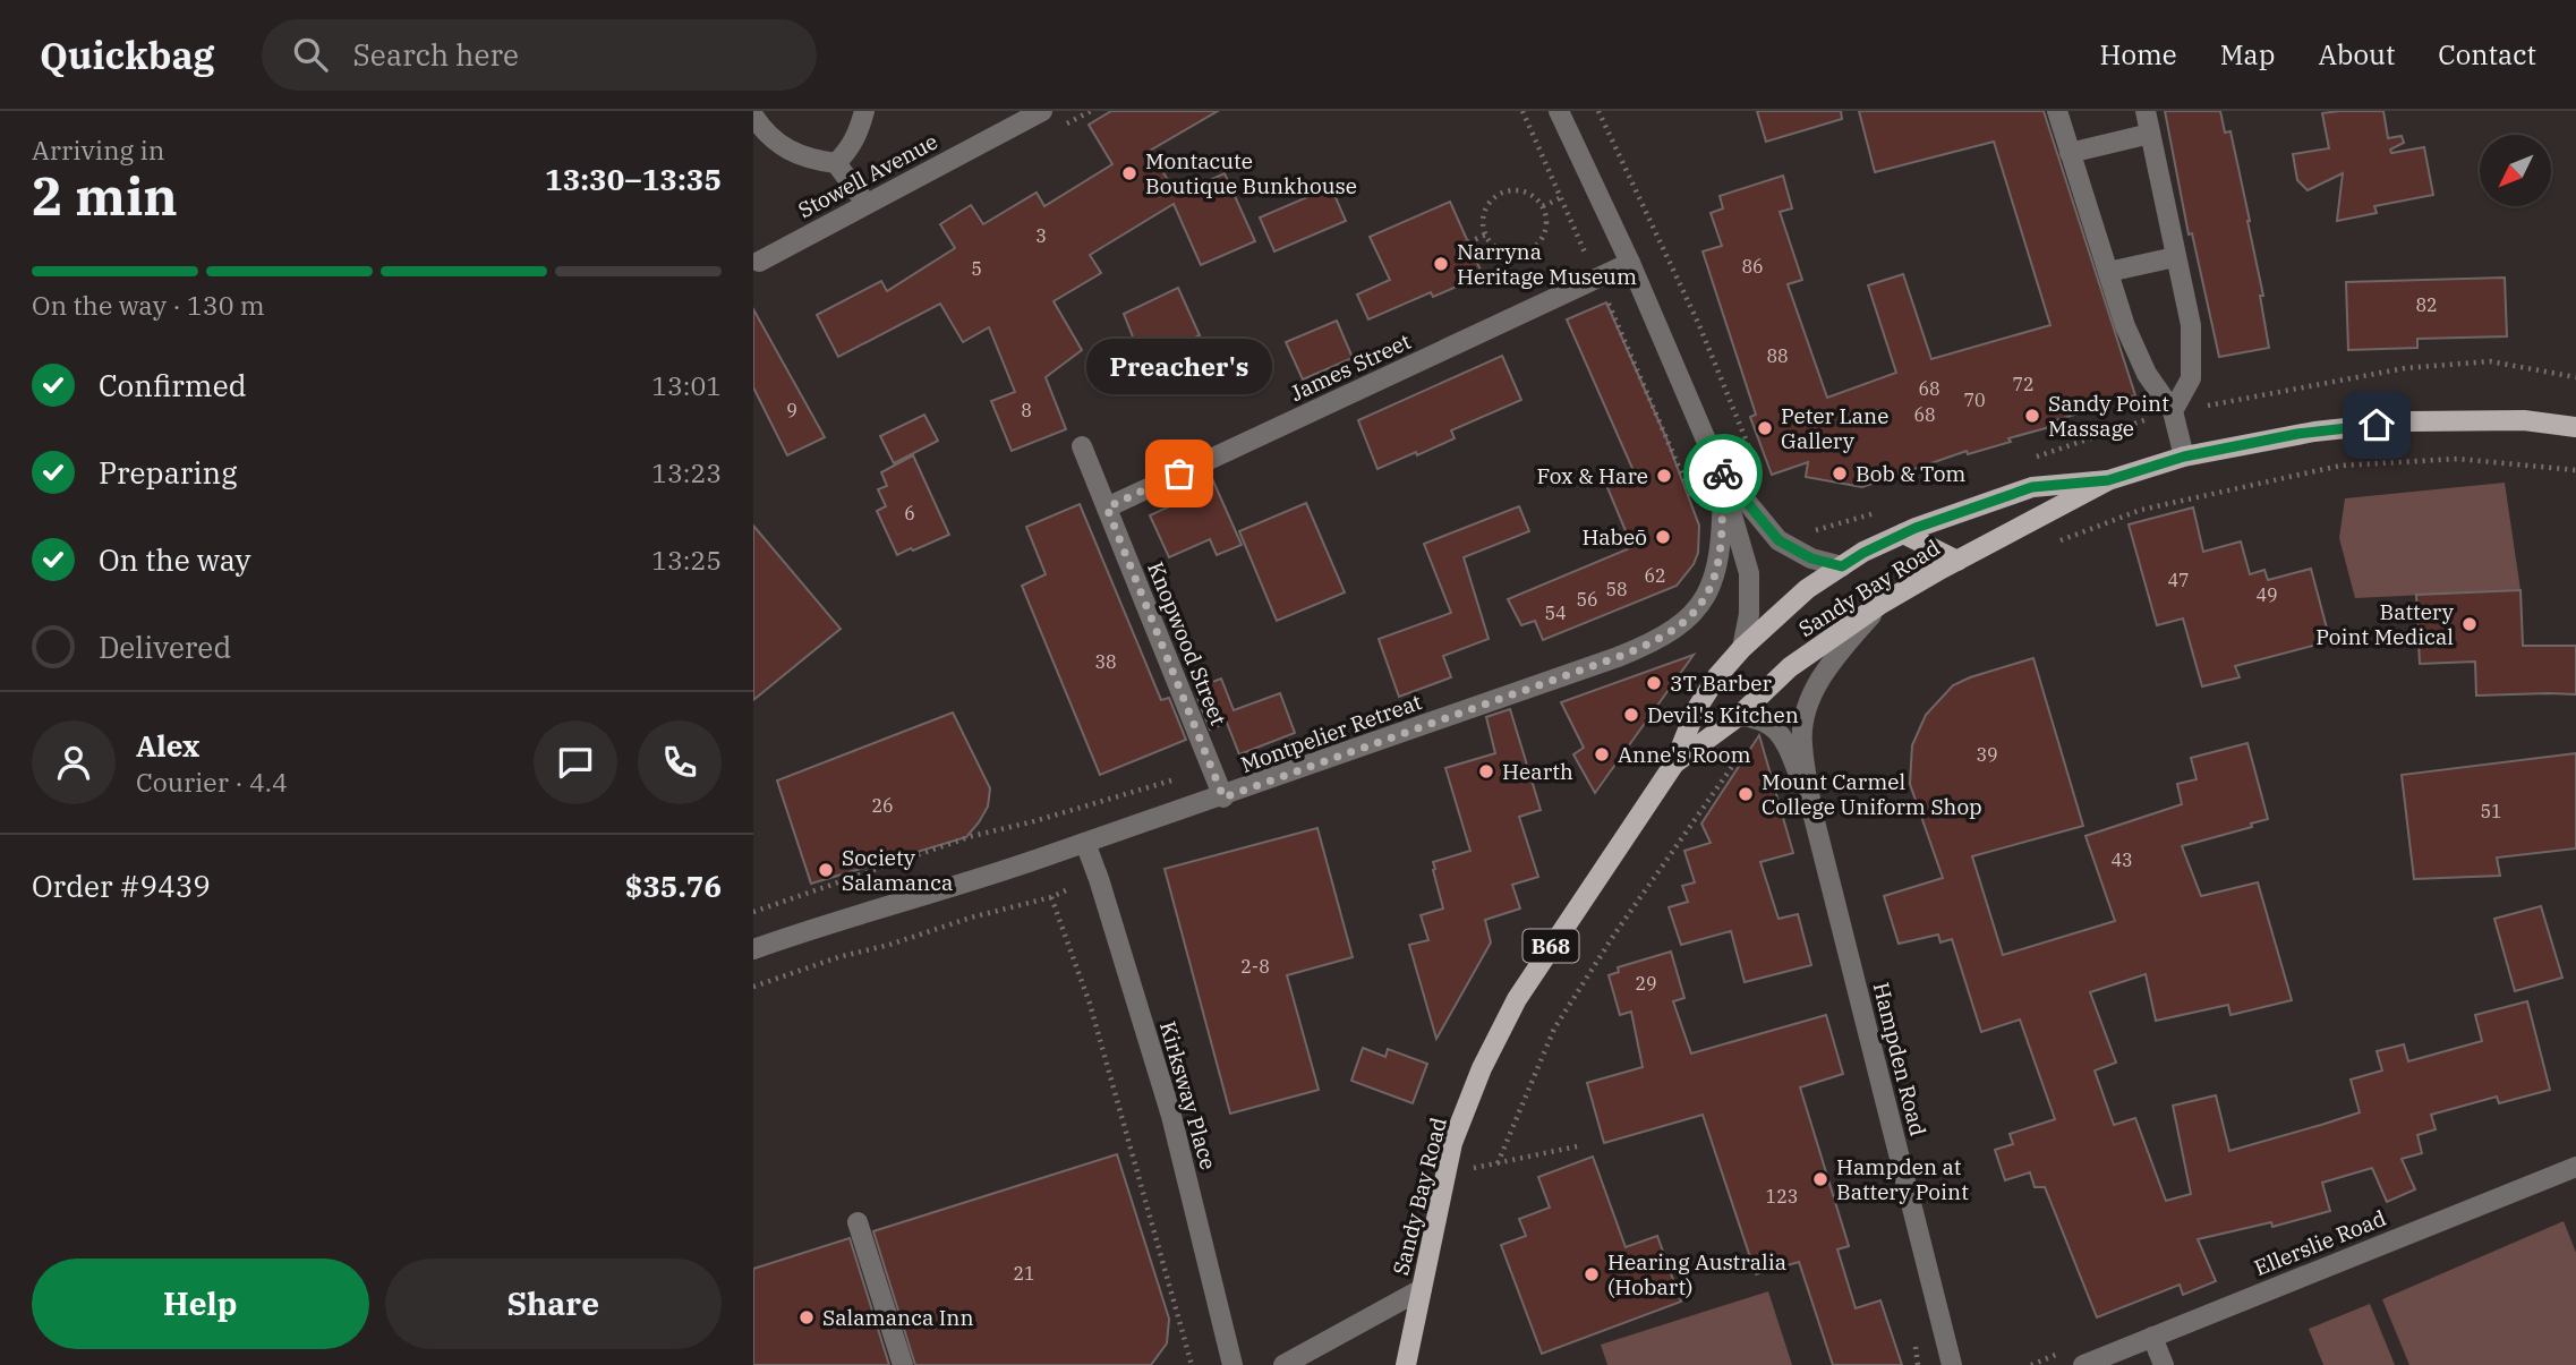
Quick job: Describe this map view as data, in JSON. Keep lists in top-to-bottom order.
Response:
{
  "streets": {
    "main road": ["Sandy Bay Road", "B68"],
    "street": [
      "Stowell Avenue",
      "James Street",
      "Knopwood Street",
      "Montpelier Retreat",
      "Hampden Road",
      "Kirksway Place",
      "Ellerslie Road"
    ]
  },
  "crossings": [
    ["James Street", "Knopwood Street"],
    ["Sandy Bay Road", "Hampden Road"],
    ["Knopwood Street", "Montpelier Retreat"],
    ["Montpelier Retreat", "Kirksway Place"]
  ],
  "places": [
    "Montacute Boutique Bunkhouse",
    "Narryna Heritage Museum",
    "Sandy Point Massage",
    "Peter Lane Gallery",
    "Preacher's",
    "Bob & Tom",
    "Fox & Hare",
    "Habeō",
    "Battery Point Medical",
    "3T Barber",
    "Devil's Kitchen",
    "Anne's Room",
    "Hearth",
    "Mount Carmel College Uniform Shop",
    "Society Salamanca",
    "Hampden at Battery Point",
    "Hearing Australia (Hobart)",
    "Salamanca Inn"
  ],
  "house_numbers": [
    "3",
    "86",
    "5",
    "82",
    "88",
    "72",
    "68",
    "70",
    "9",
    "8",
    "68",
    "6",
    "62",
    "47",
    "58",
    "49",
    "56",
    "54",
    "38",
    "39",
    "26",
    "51",
    "43",
    "2-8",
    "29",
    "123",
    "21"
  ],
  "north": "bottom left",
  "page": {
    "header": "Quickbag",
    "search": "Search here",
    "nav": [
      "Home",
      "Map",
      "About",
      "Contact"
    ],
    "heading": ["2 min", "Arriving in", "13:30–13:35"],
    "panel": [
      "Alex",
      "Courier · 4.4",
      "Order #9439",
      "$35.76"
    ],
    "bar": "On the way · 130 m",
    "bubble": "Preacher's",
    "list": [
      ["Confirmed", "13:01"],
      ["Preparing", "13:23"],
      ["On the way", "13:25"],
      "Delivered"
    ],
    "buttons": ["Help", "Share"]
  }
}
